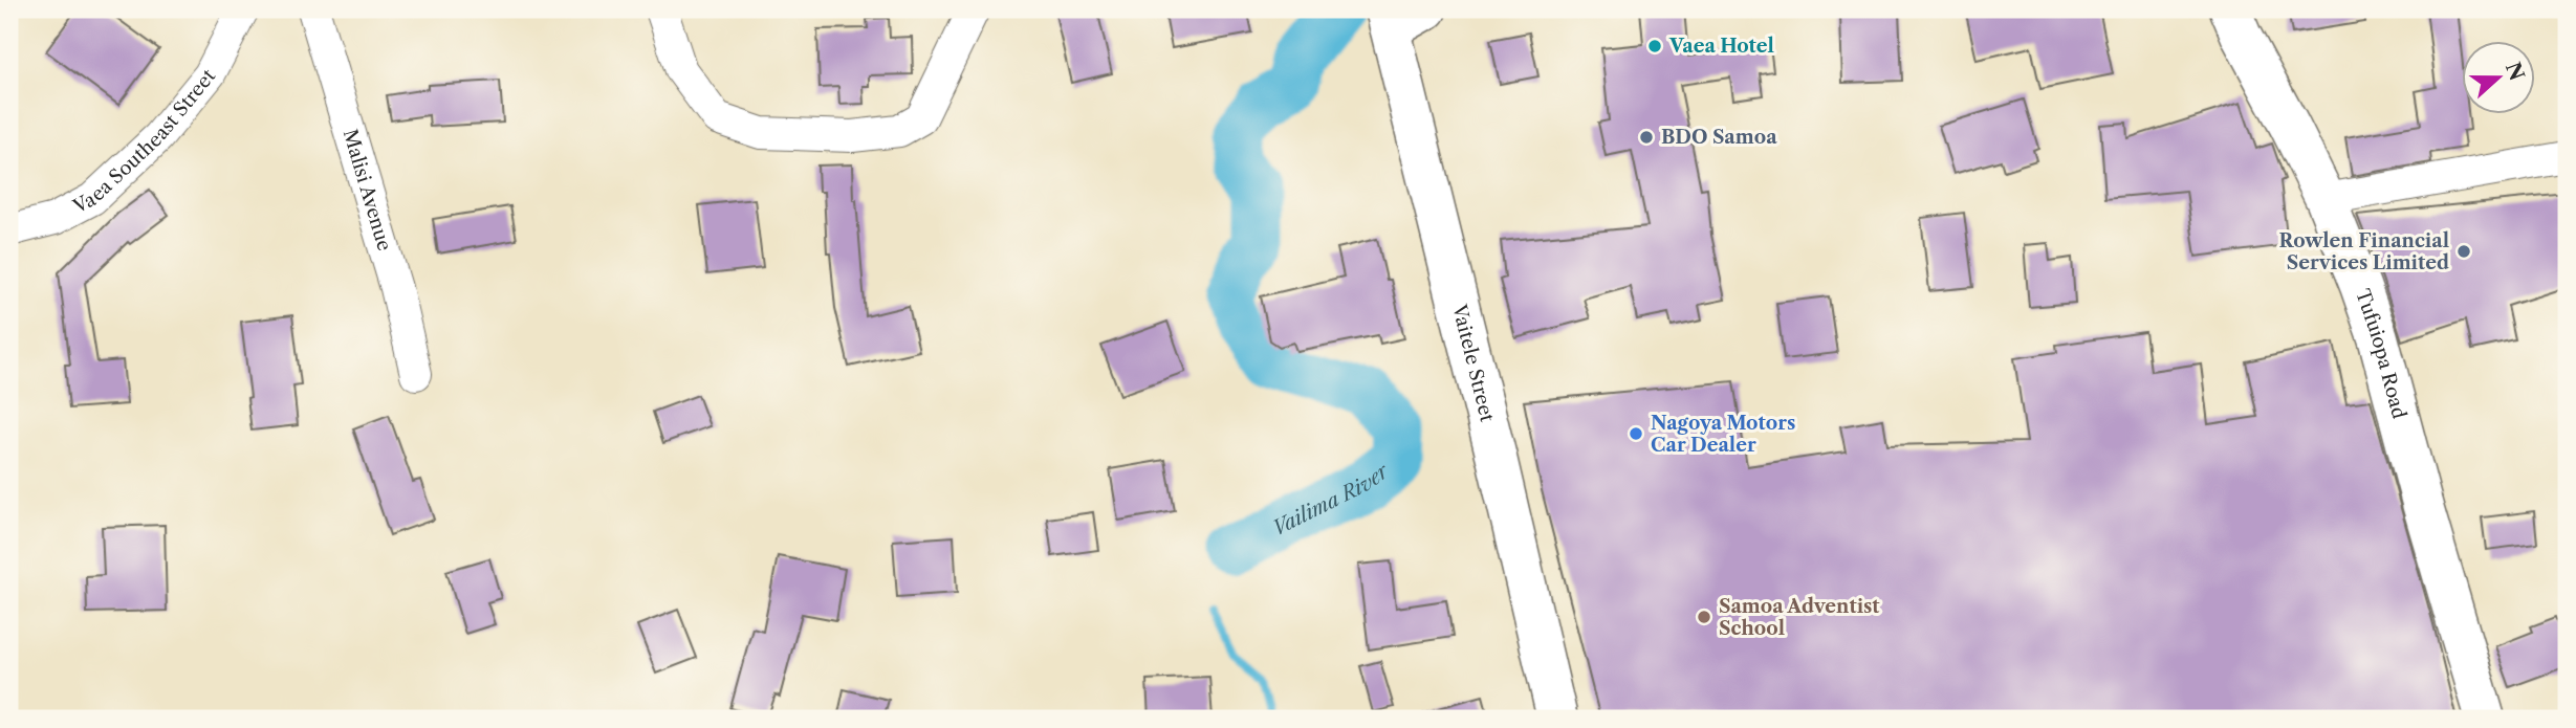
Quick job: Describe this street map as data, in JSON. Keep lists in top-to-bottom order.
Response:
{
  "streets": {
    "main road": ["Tufuiopa Road", "Vaitele Street"],
    "street": ["Vaea Southeast Street", "Malisi Avenue"]
  },
  "water": ["Vailima River"],
  "places": [
    "Vaea Hotel",
    "BDO Samoa",
    "Rowlen Financial Services Limited",
    "Nagoya Motors Car Dealer",
    "Samoa Adventist School"
  ],
  "north": "right"
}
